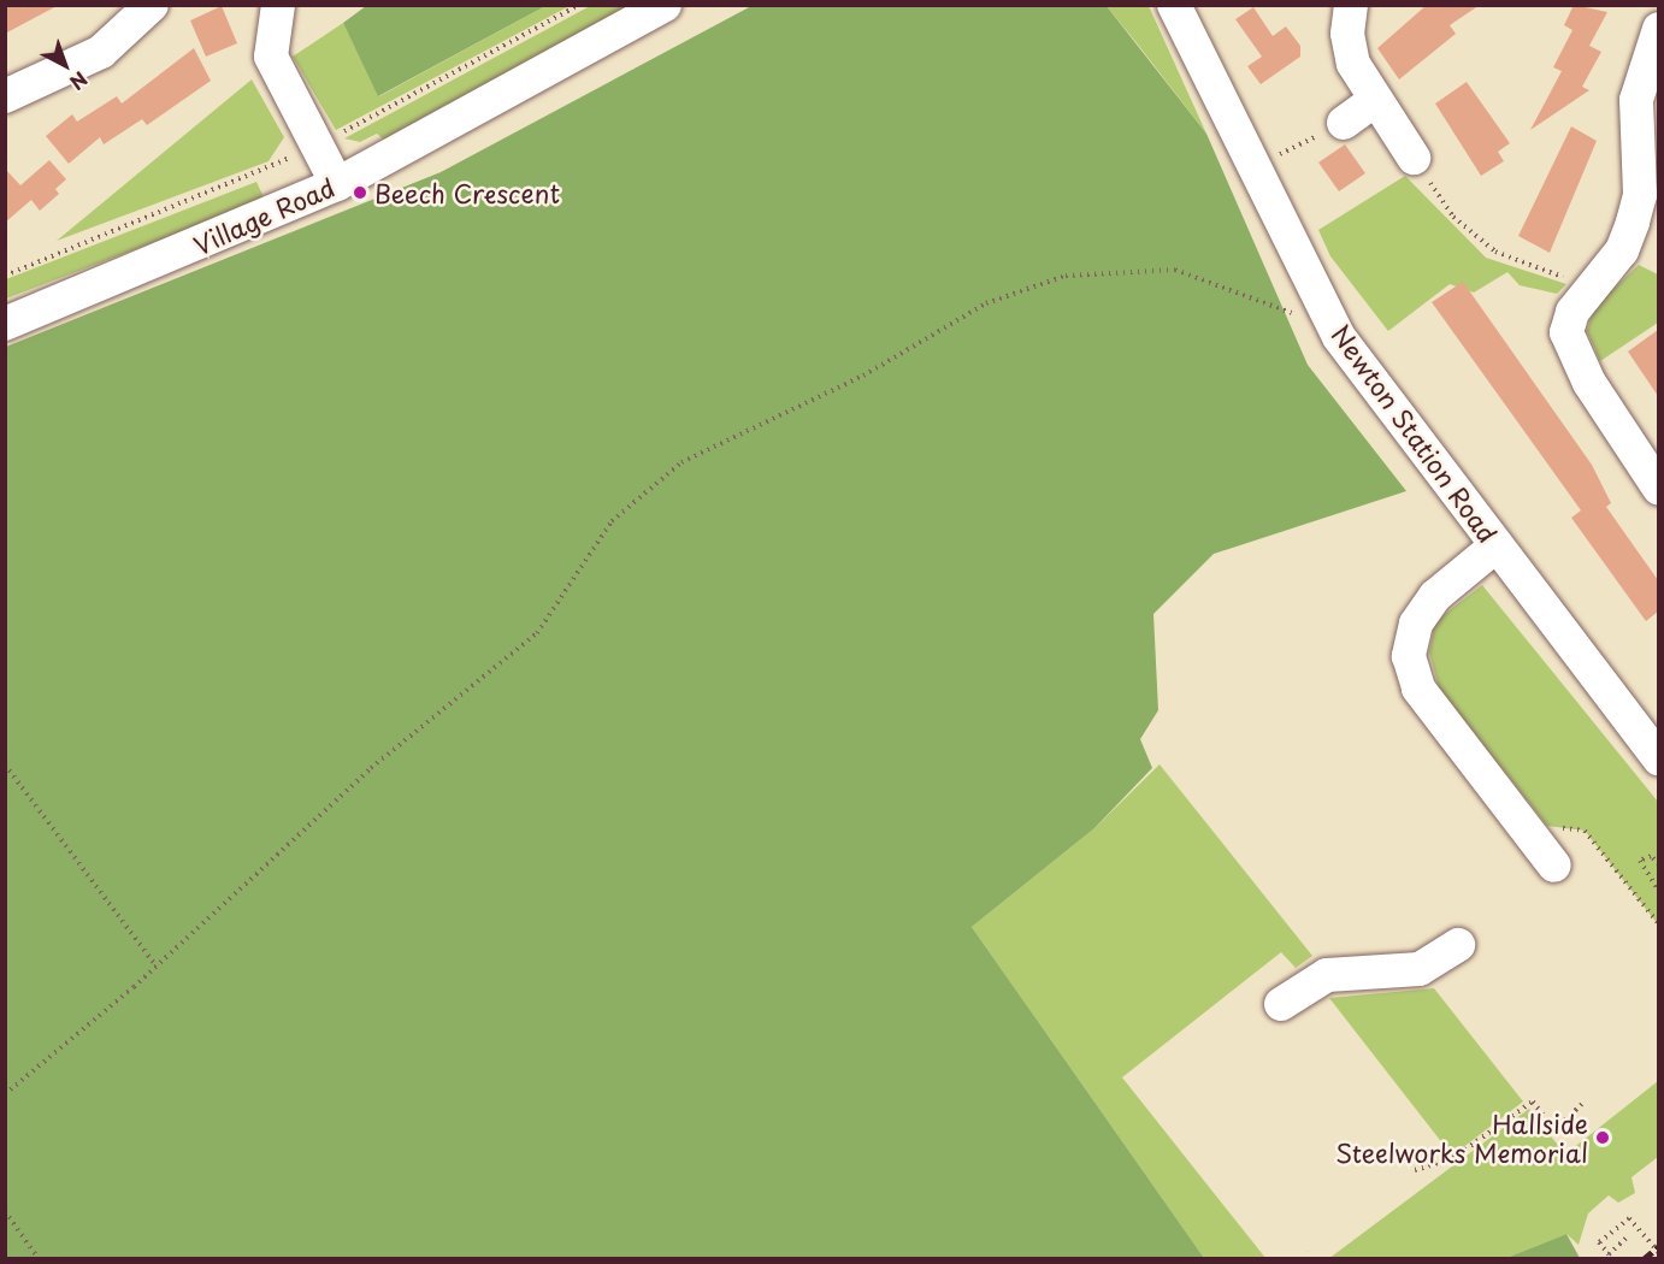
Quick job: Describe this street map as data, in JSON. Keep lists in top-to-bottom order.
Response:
{
  "streets": {
    "street": ["Village Road", "Newton Station Road"]
  },
  "places": ["Beech Crescent", "Hallside Steelworks Memorial"],
  "north": "bottom right"
}
